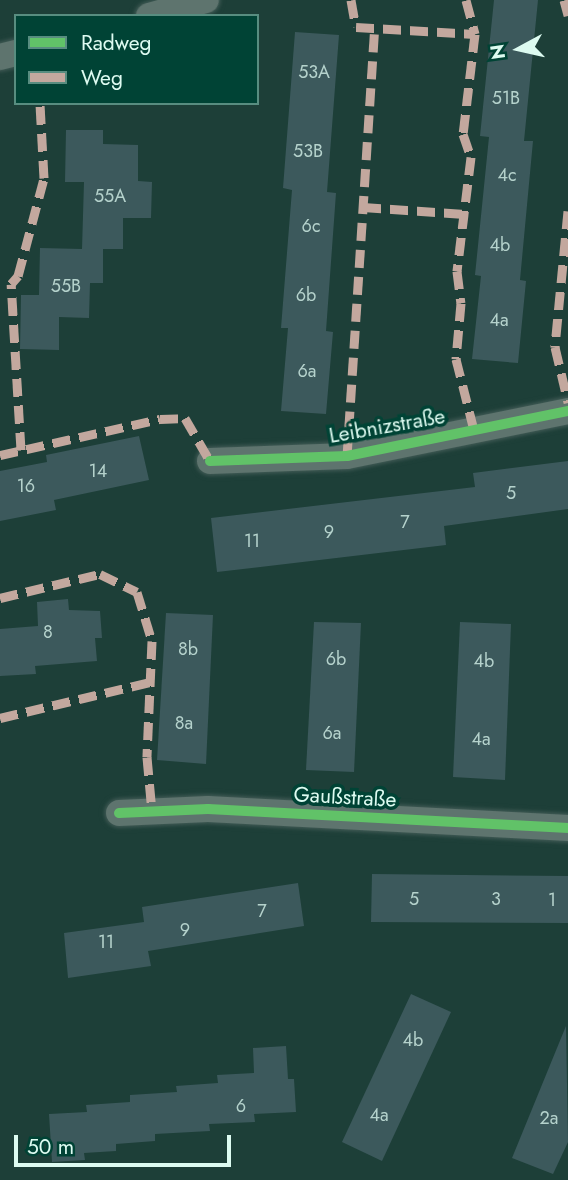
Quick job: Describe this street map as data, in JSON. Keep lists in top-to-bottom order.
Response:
{
  "streets": {
    "street": ["Leibnizstraße", "Gaußstraße"]
  },
  "house_numbers": [
    "53A",
    "51B",
    "53B",
    "4c",
    "55A",
    "6c",
    "4b",
    "55B",
    "6b",
    "4a",
    "6a",
    "14",
    "16",
    "5",
    "7",
    "9",
    "11",
    "8",
    "8b",
    "6b",
    "4b",
    "8a",
    "6a",
    "4a",
    "5",
    "3",
    "1",
    "7",
    "9",
    "11",
    "4b",
    "6",
    "4a",
    "2a"
  ],
  "legend": ["Radweg", "Weg"],
  "scale_bar": "50 m",
  "north": "left"
}
